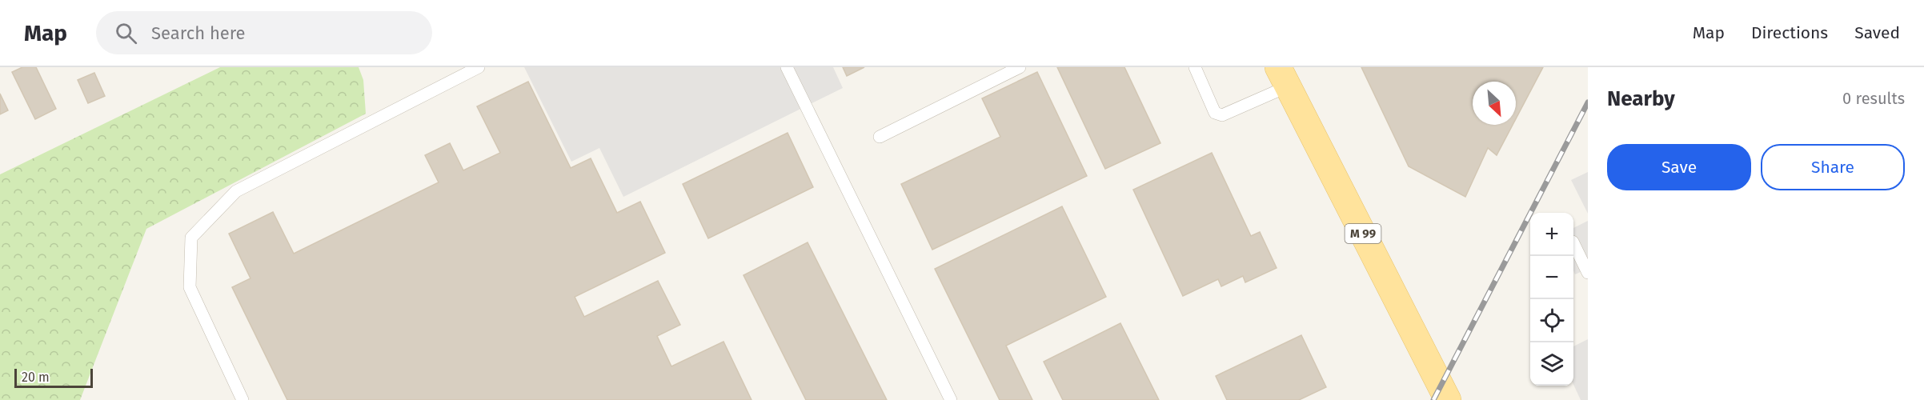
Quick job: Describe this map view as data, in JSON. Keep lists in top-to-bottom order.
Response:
{
  "streets": {
    "main road": ["M 99"]
  },
  "scale_bar": "20 m",
  "north": "bottom right",
  "page": {
    "header": "Map",
    "search": "Search here",
    "nav": ["Map", "Directions", "Saved"],
    "heading": ["Nearby", "0 results"],
    "buttons": ["Save", "Share"],
    "map_buttons": ["+", "−"],
    "scale": "20 m"
  }
}
